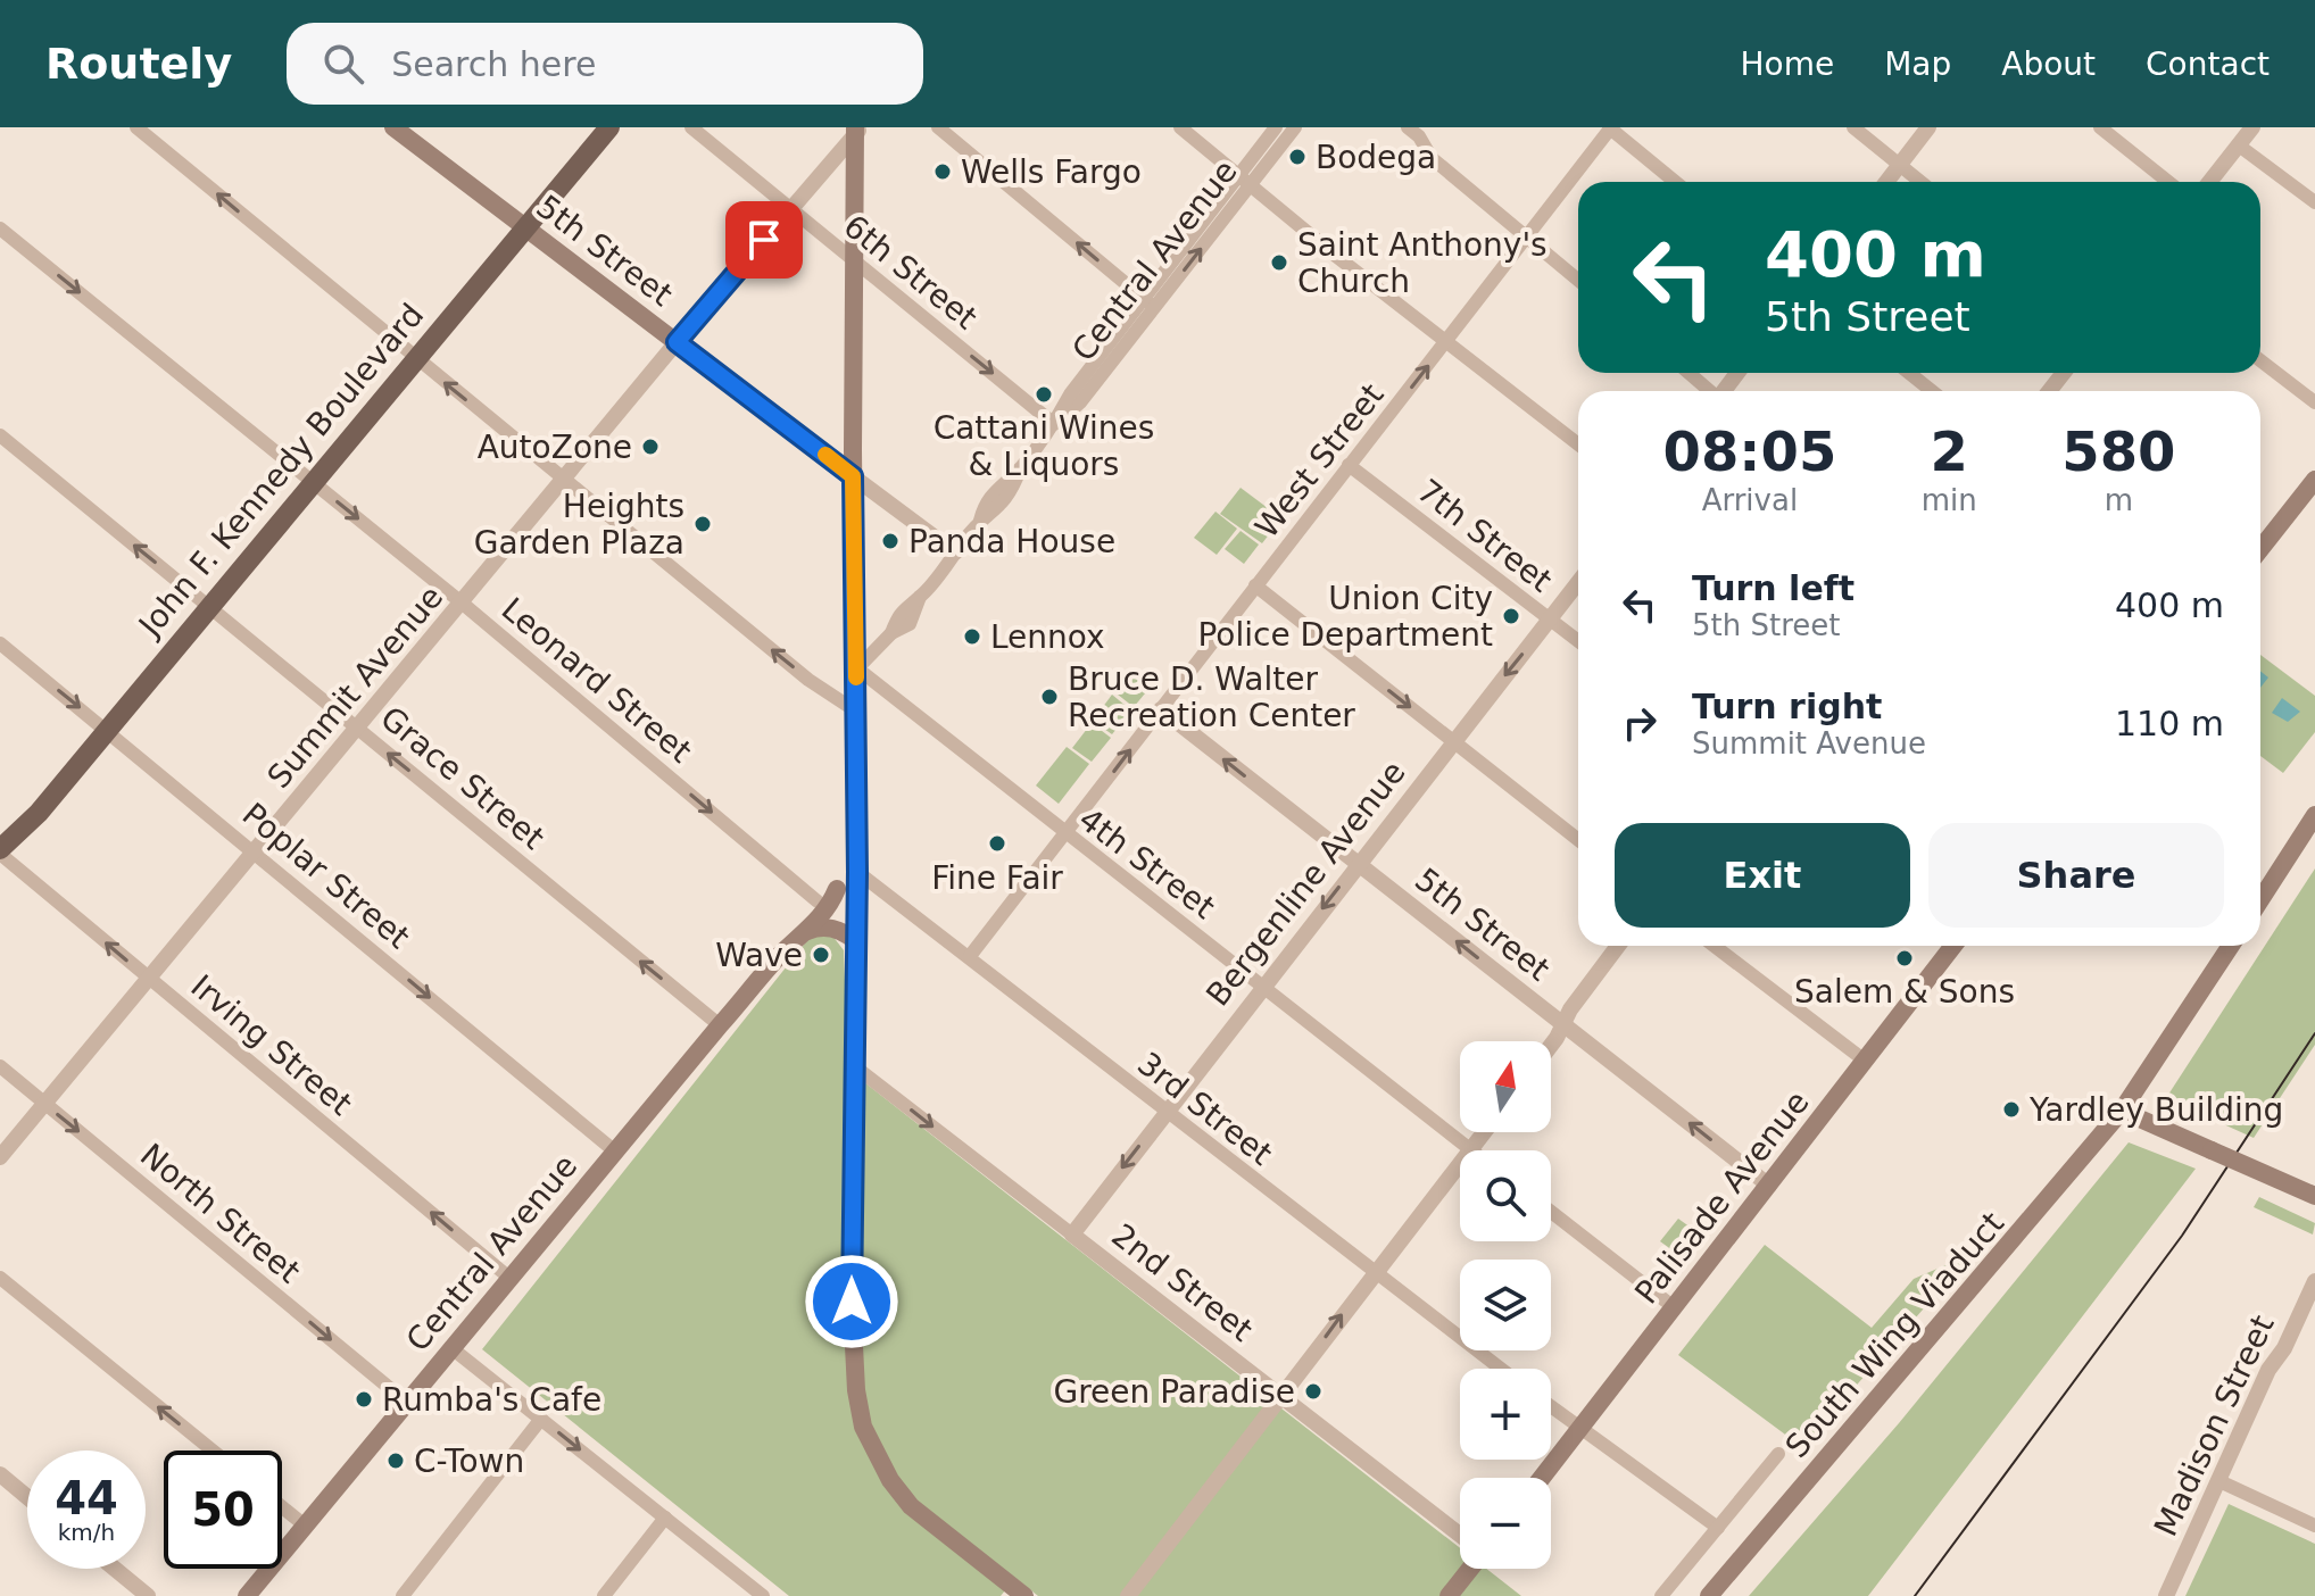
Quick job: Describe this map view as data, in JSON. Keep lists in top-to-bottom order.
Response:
{
  "streets": {
    "main road": [
      "5th Street",
      "Central Avenue",
      "John F. Kennedy Boulevard",
      "Palisade Avenue",
      "South Wing Viaduct"
    ],
    "street": [
      "6th Street",
      "West Street",
      "7th Street",
      "Leonard Street",
      "Summit Avenue",
      "Grace Street",
      "4th Street",
      "Poplar Street",
      "Bergenline Avenue",
      "Irving Street",
      "3rd Street",
      "North Street",
      "2nd Street",
      "Madison Street"
    ]
  },
  "crossings": [
    ["5th Street", "Central Avenue"],
    ["5th Street", "West Street"],
    ["5th Street", "John F. Kennedy Boulevard"],
    ["5th Street", "Summit Avenue"],
    ["5th Street", "Bergenline Avenue"],
    ["5th Street", "Palisade Avenue"],
    ["Central Avenue", "6th Street"],
    ["Central Avenue", "Leonard Street"],
    ["Central Avenue", "Grace Street"],
    ["Central Avenue", "4th Street"],
    ["Central Avenue", "Poplar Street"],
    ["Central Avenue", "Irving Street"],
    ["Central Avenue", "3rd Street"],
    ["Central Avenue", "North Street"],
    ["6th Street", "Summit Avenue"],
    ["West Street", "7th Street"],
    ["West Street", "4th Street"],
    ["West Street", "3rd Street"],
    ["John F. Kennedy Boulevard", "Leonard Street"],
    ["John F. Kennedy Boulevard", "Grace Street"],
    ["John F. Kennedy Boulevard", "Poplar Street"],
    ["John F. Kennedy Boulevard", "Irving Street"],
    ["7th Street", "Bergenline Avenue"],
    ["Leonard Street", "Summit Avenue"],
    ["Summit Avenue", "Grace Street"],
    ["Summit Avenue", "Poplar Street"],
    ["Summit Avenue", "Irving Street"],
    ["Summit Avenue", "North Street"],
    ["4th Street", "Bergenline Avenue"],
    ["Bergenline Avenue", "3rd Street"],
    ["Bergenline Avenue", "2nd Street"]
  ],
  "one_way": [
    "5th Street",
    "6th Street",
    "Leonard Street",
    "Grace Street",
    "Poplar Street",
    "Bergenline Avenue",
    "Irving Street",
    "North Street",
    "2nd Street"
  ],
  "places": [
    "Bodega",
    "Wells Fargo",
    "Saint Anthony's Church",
    "Cattani Wines & Liquors",
    "AutoZone",
    "Heights Garden Plaza",
    "Panda House",
    "Union City Police Department",
    "Lennox",
    "Bruce D. Walter Recreation Center",
    "Fine Fair",
    "Wave",
    "Salem & Sons",
    "Yardley Building",
    "Green Paradise",
    "Rumba's Cafe",
    "C-Town"
  ],
  "north": "top",
  "page": {
    "header": "Routely",
    "search": "Search here",
    "nav": [
      "Home",
      "Map",
      "About",
      "Contact"
    ],
    "turn": ["400 m", "5th Street"],
    "eta": [
      "08:05",
      "Arrival",
      "2",
      "min",
      "580",
      "m"
    ],
    "list": [
      {
        "name": "Turn left",
        "note": "5th Street",
        "value": "400 m"
      },
      {
        "name": "Turn right",
        "note": "Summit Avenue",
        "value": "110 m"
      }
    ],
    "buttons": ["Exit", "Share"],
    "map_buttons": ["+", "−"],
    "speed": "44 km/h",
    "limit": "50"
  }
}
